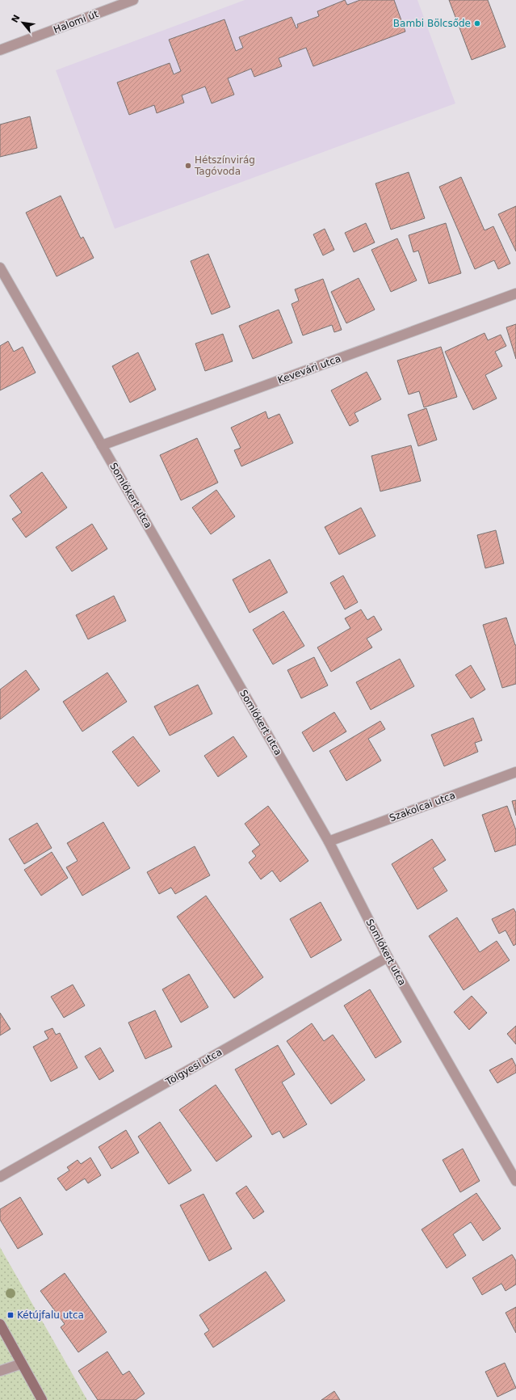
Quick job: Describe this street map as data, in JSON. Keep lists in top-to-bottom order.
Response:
{
  "streets": {
    "street": [
      "Halomi út",
      "Kevevári utca",
      "Somlókert utca",
      "Szakolcai utca",
      "Tölgyesi utca"
    ]
  },
  "crossings": [
    ["Kevevári utca", "Somlókert utca"],
    ["Somlókert utca", "Szakolcai utca"],
    ["Somlókert utca", "Tölgyesi utca"]
  ],
  "places": {
    "other": ["Bambi Bölcsőde", "Hétszínvirág Tagóvoda"],
    "transit": ["Kétújfalu utca"]
  },
  "north": "top left"
}
